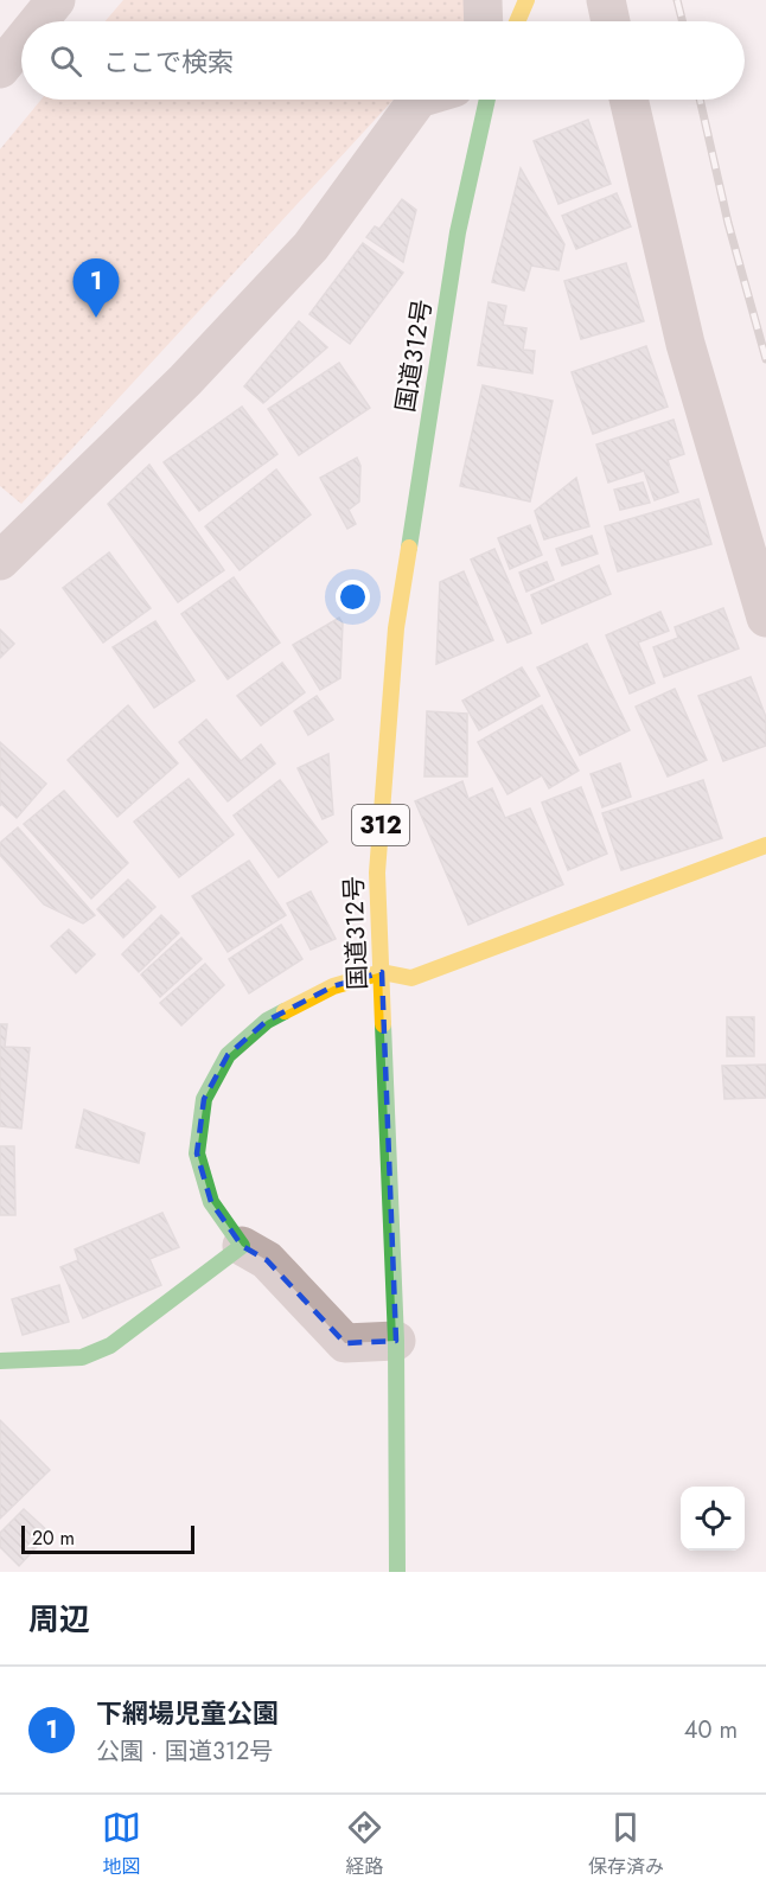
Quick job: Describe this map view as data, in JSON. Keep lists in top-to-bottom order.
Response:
{
  "streets": {
    "main road": ["国道312号", "312"]
  },
  "scale_bar": "20 m",
  "page": {
    "search": "ここで検索",
    "pins": "1",
    "scale": "20 m",
    "heading": "周辺",
    "list": [
      {
        "mark": "1",
        "name": "下網場児童公園",
        "note": "公園 · 国道312号",
        "value": "40 m"
      }
    ],
    "nav": ["地図", "経路", "保存済み"]
  }
}
